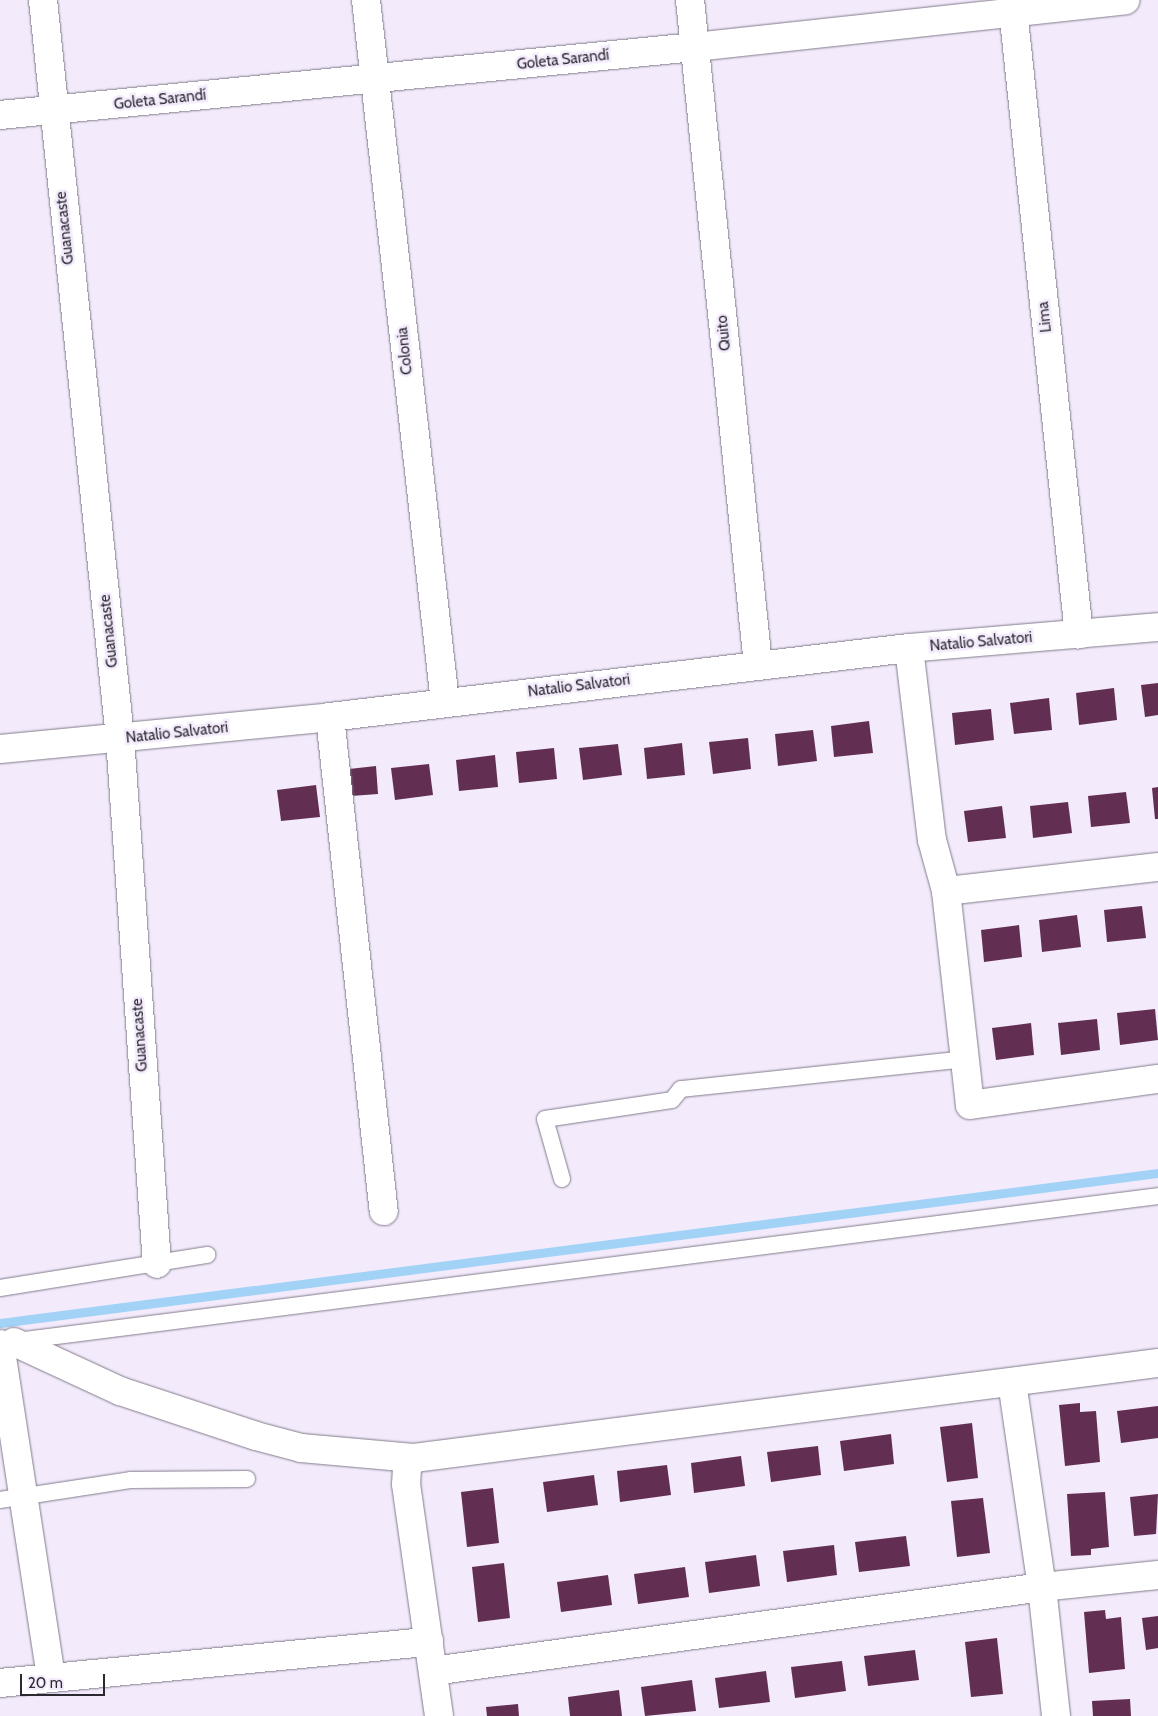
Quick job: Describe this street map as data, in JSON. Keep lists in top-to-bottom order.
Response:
{
  "streets": {
    "street": [
      "Goleta Sarandí",
      "Guanacaste",
      "Lima",
      "Quito",
      "Colonia",
      "Natalio Salvatori"
    ]
  },
  "crossings": [
    ["Goleta Sarandí", "Guanacaste"],
    ["Goleta Sarandí", "Lima"],
    ["Goleta Sarandí", "Quito"],
    ["Goleta Sarandí", "Colonia"],
    ["Guanacaste", "Natalio Salvatori"],
    ["Lima", "Natalio Salvatori"],
    ["Quito", "Natalio Salvatori"],
    ["Colonia", "Natalio Salvatori"]
  ],
  "scale_bar": "20 m"
}
